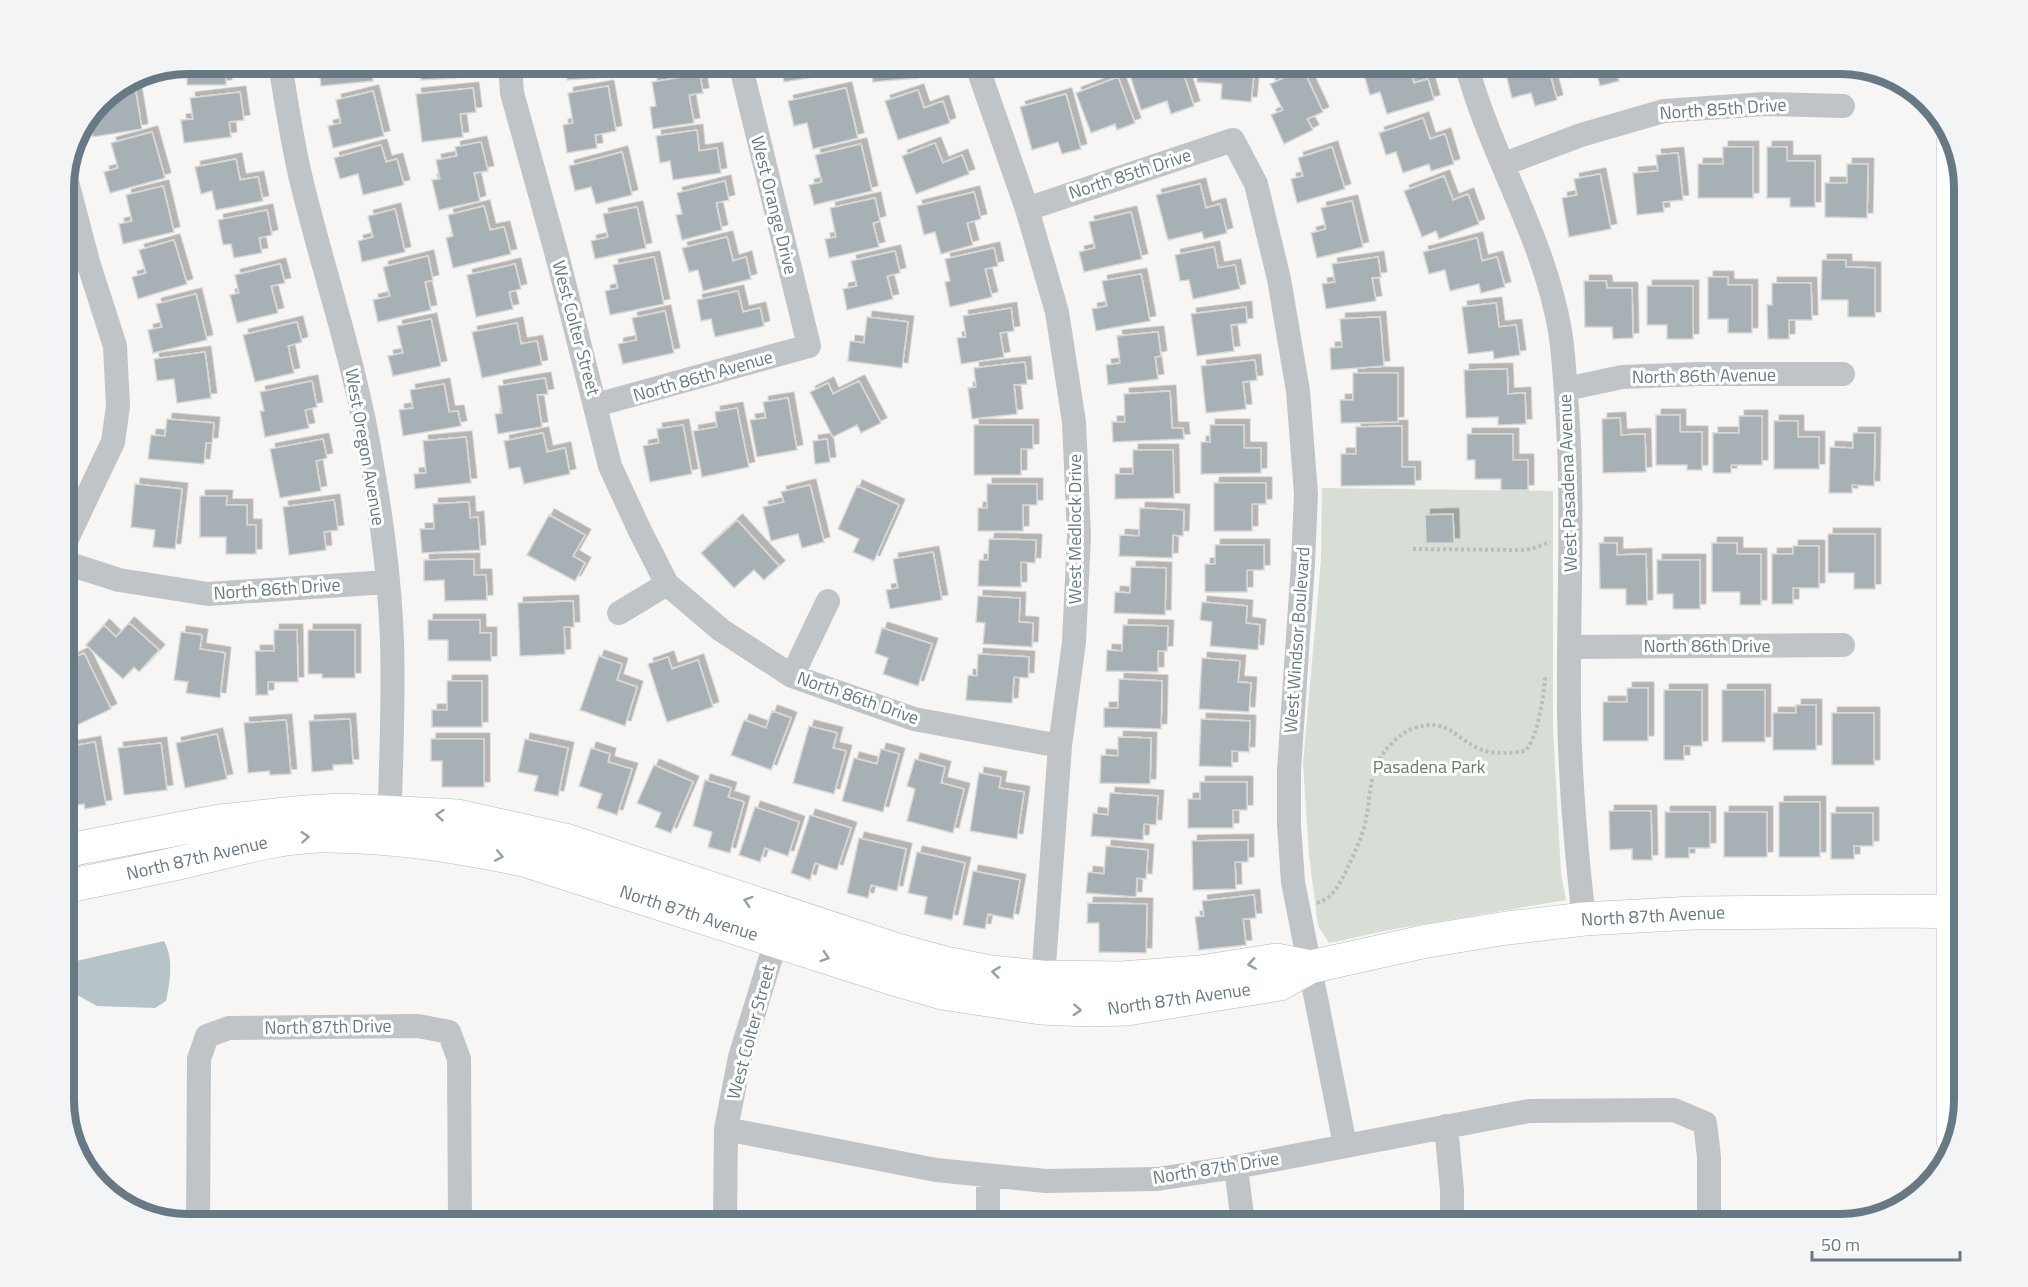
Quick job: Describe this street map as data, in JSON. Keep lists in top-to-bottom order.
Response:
{
  "streets": {
    "street": [
      "North 85th Drive",
      "West Orange Drive",
      "West Colter Street",
      "North 86th Avenue",
      "West Oregon Avenue",
      "West Pasadena Avenue",
      "West Medlock Drive",
      "North 86th Drive",
      "West Windsor Boulevard",
      "North 87th Avenue",
      "North 87th Drive"
    ]
  },
  "crossings": [
    ["North 85th Drive", "West Pasadena Avenue"],
    ["North 85th Drive", "West Medlock Drive"],
    ["North 85th Drive", "West Windsor Boulevard"],
    ["West Orange Drive", "North 86th Avenue"],
    ["West Colter Street", "North 86th Avenue"],
    ["West Colter Street", "North 86th Drive"],
    ["West Colter Street", "North 87th Avenue"],
    ["West Colter Street", "North 87th Drive"],
    ["North 86th Avenue", "West Pasadena Avenue"],
    ["West Oregon Avenue", "North 86th Drive"],
    ["West Oregon Avenue", "North 87th Avenue"],
    ["West Pasadena Avenue", "North 86th Drive"],
    ["West Pasadena Avenue", "North 87th Avenue"],
    ["West Medlock Drive", "North 86th Drive"],
    ["West Medlock Drive", "North 87th Avenue"],
    ["West Windsor Boulevard", "North 87th Avenue"],
    ["West Windsor Boulevard", "North 87th Drive"]
  ],
  "parks": ["Pasadena Park"],
  "scale_bar": "50 m"
}
